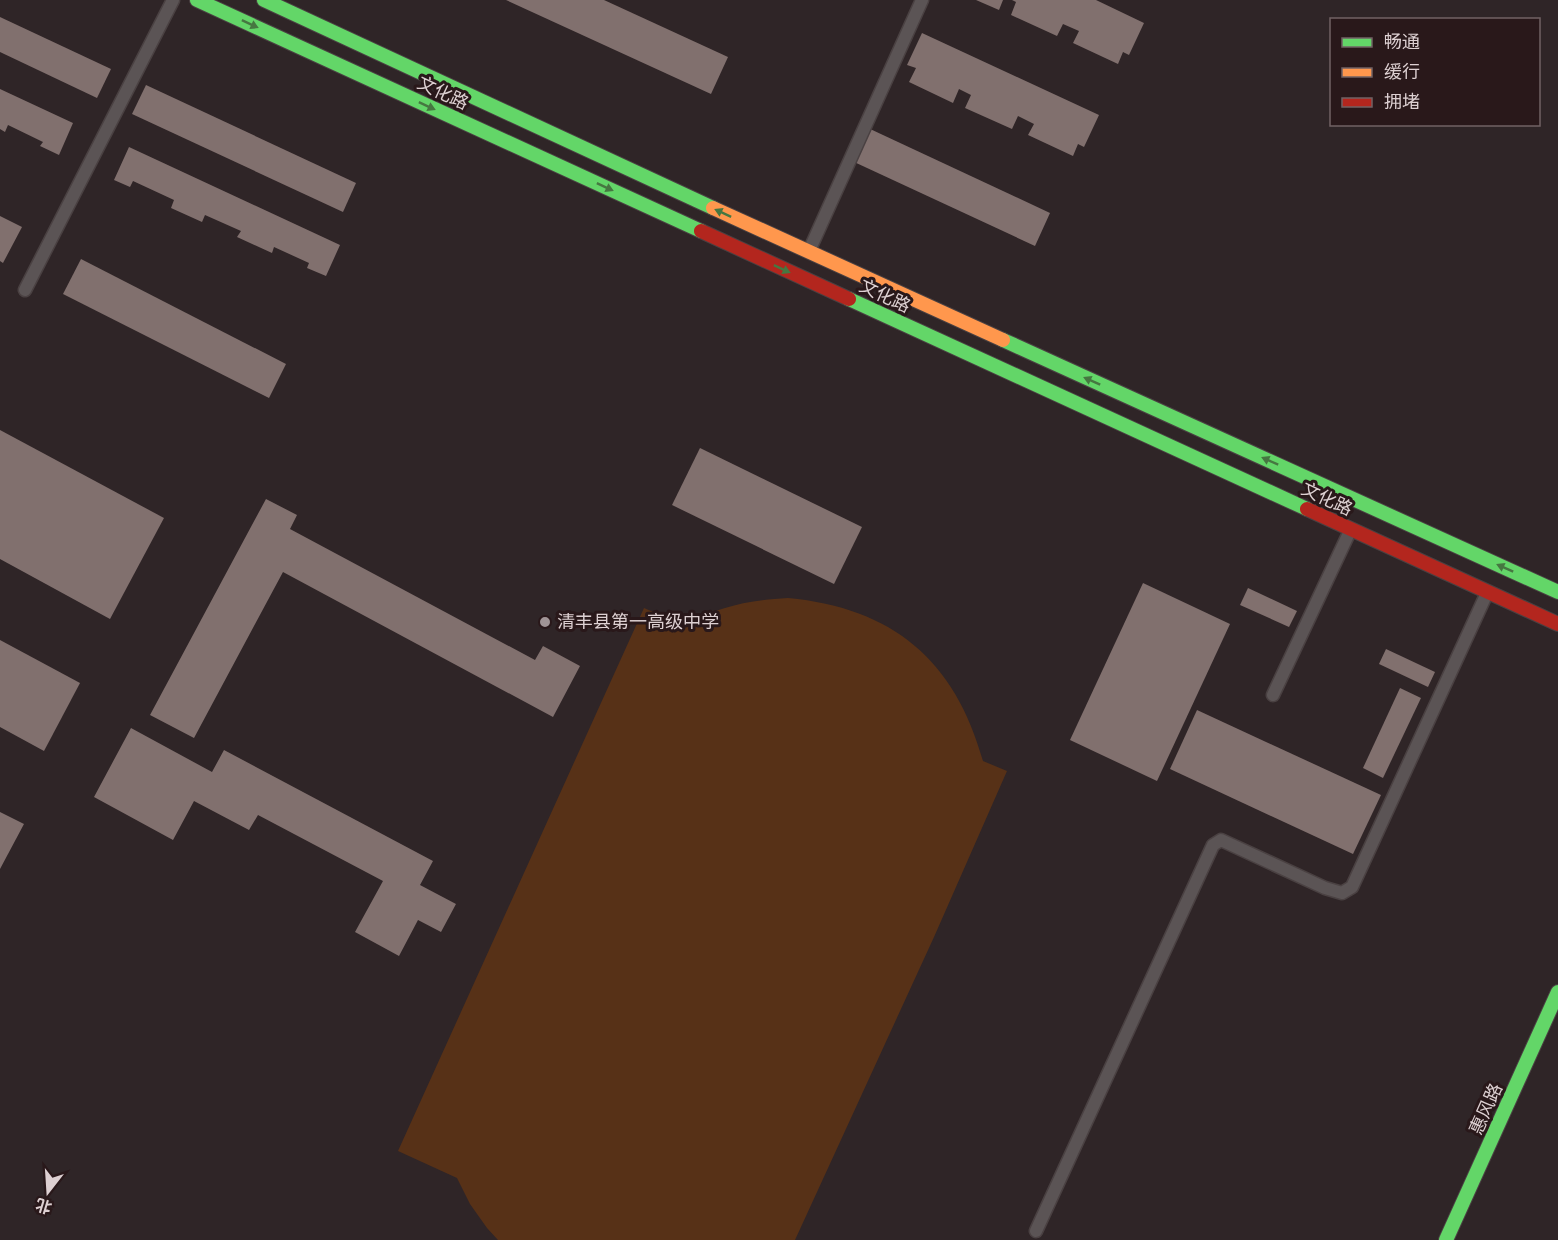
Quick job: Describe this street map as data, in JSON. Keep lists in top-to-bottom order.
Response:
{
  "streets": {
    "main road": ["文化路", "惠风路"]
  },
  "places": ["清丰县第一高级中学"],
  "legend": ["畅通", "缓行", "拥堵"],
  "north": "bottom"
}
